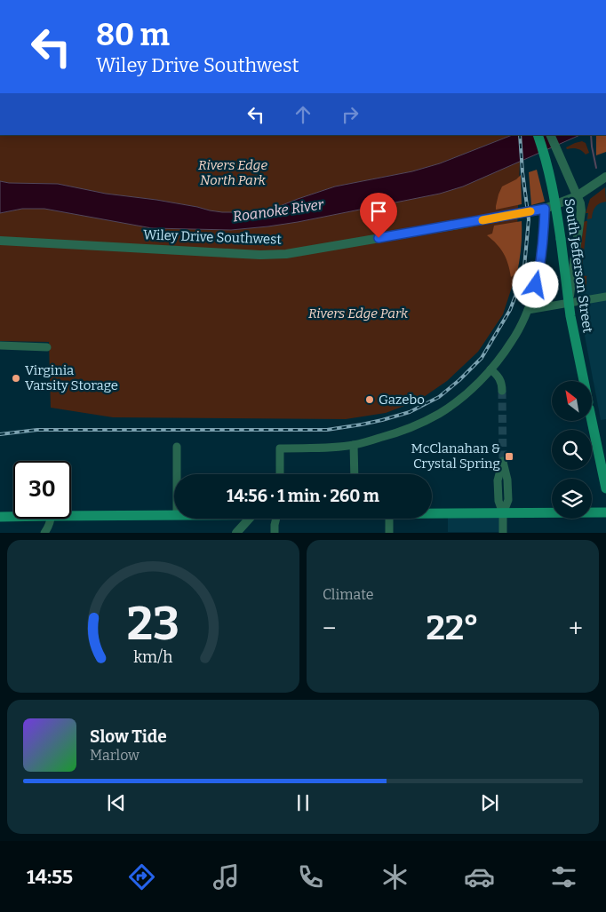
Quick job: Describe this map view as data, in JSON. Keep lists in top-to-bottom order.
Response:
{
  "streets": {
    "main road": ["South Jefferson Street"],
    "street": ["Wiley Drive Southwest"]
  },
  "water": ["Roanoke River"],
  "parks": ["Rivers Edge North Park", "Rivers Edge Park"],
  "places": {
    "other": ["Virginia Varsity Storage", "Gazebo"],
    "transit": ["McClanahan & Crystal Spring"]
  },
  "north": "top left",
  "page": {
    "turn": ["80 m", "Wiley Drive Southwest"],
    "limit": "30",
    "trip": "14:56 · 1 min · 260 m",
    "tile": "Climate",
    "heat": ["−", "22°", "+"],
    "song": ["Slow Tide", "Marlow"],
    "tabs": "14:55",
    "gauge": ["23", "km/h"]
  }
}
